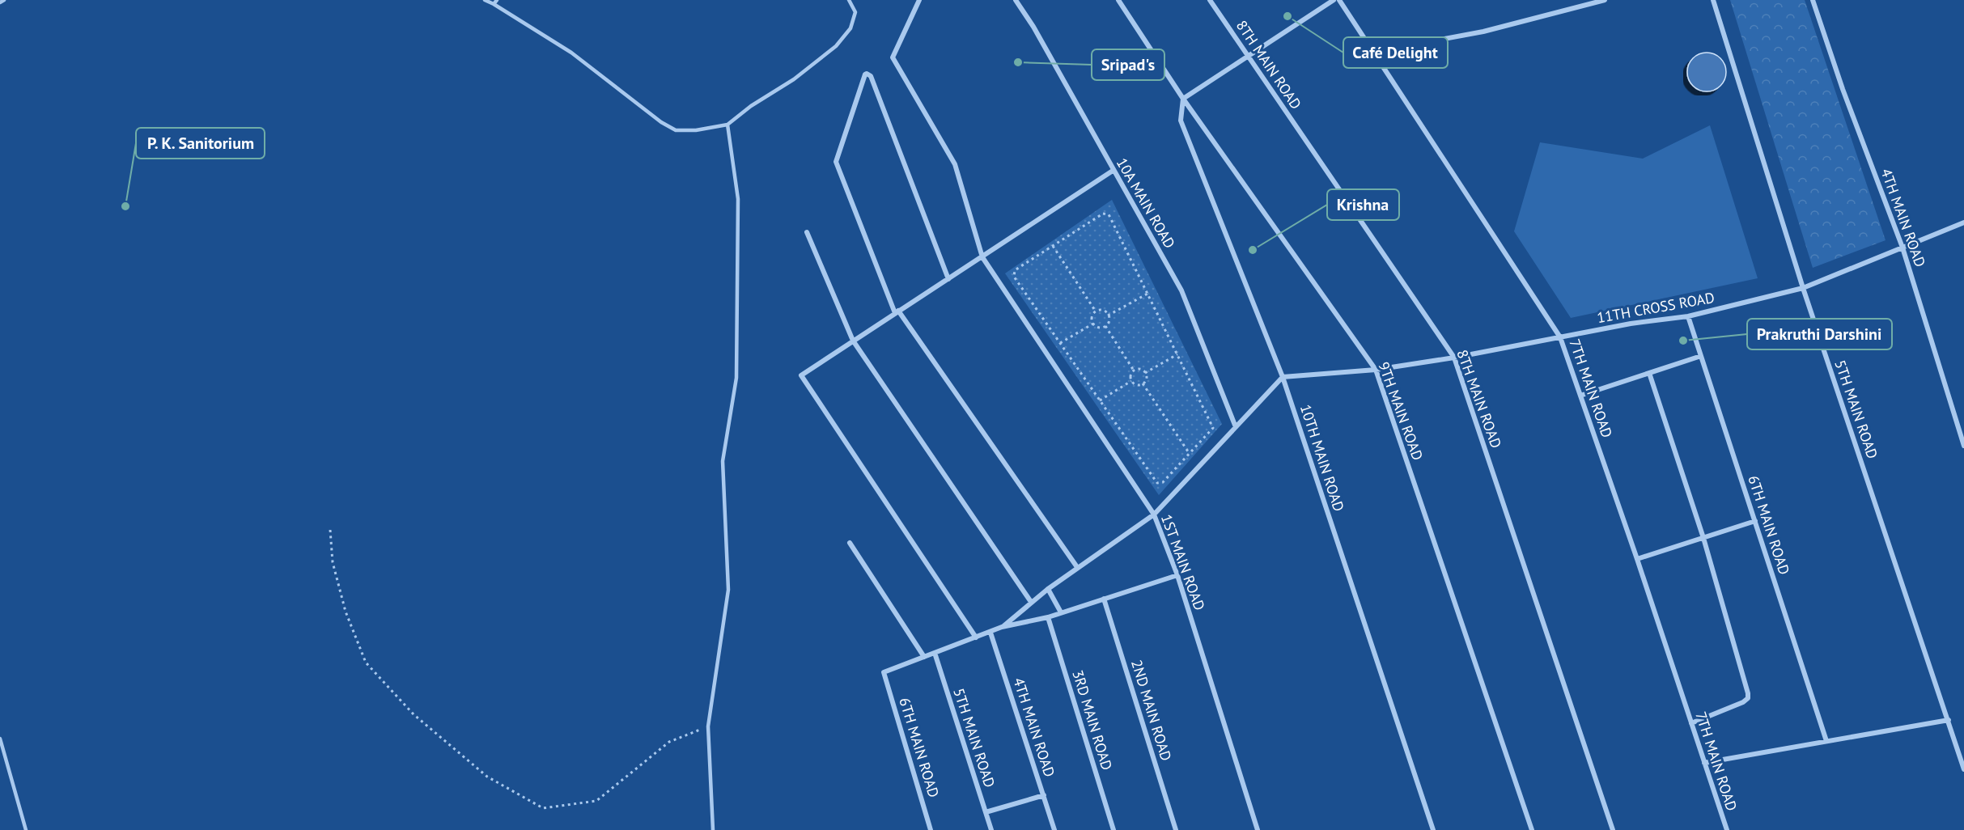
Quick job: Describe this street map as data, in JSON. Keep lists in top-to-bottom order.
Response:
{
  "streets": {
    "street": [
      "8TH MAIN ROAD",
      "10A MAIN ROAD",
      "4TH MAIN ROAD",
      "11TH CROSS ROAD",
      "7TH MAIN ROAD",
      "5TH MAIN ROAD",
      "9TH MAIN ROAD",
      "10TH MAIN ROAD",
      "6TH MAIN ROAD",
      "1ST MAIN ROAD",
      "2ND MAIN ROAD",
      "3RD MAIN ROAD"
    ]
  },
  "crossings": [
    ["8TH MAIN ROAD", "11TH CROSS ROAD"],
    ["4TH MAIN ROAD", "11TH CROSS ROAD"],
    ["11TH CROSS ROAD", "7TH MAIN ROAD"],
    ["11TH CROSS ROAD", "5TH MAIN ROAD"],
    ["11TH CROSS ROAD", "9TH MAIN ROAD"],
    ["11TH CROSS ROAD", "10TH MAIN ROAD"],
    ["11TH CROSS ROAD", "6TH MAIN ROAD"],
    ["9TH MAIN ROAD", "10TH MAIN ROAD"]
  ],
  "places": [
    "Café Delight",
    "Sripad's",
    "P. K. Sanitorium",
    "Krishna",
    "Prakruthi Darshini"
  ]
}
